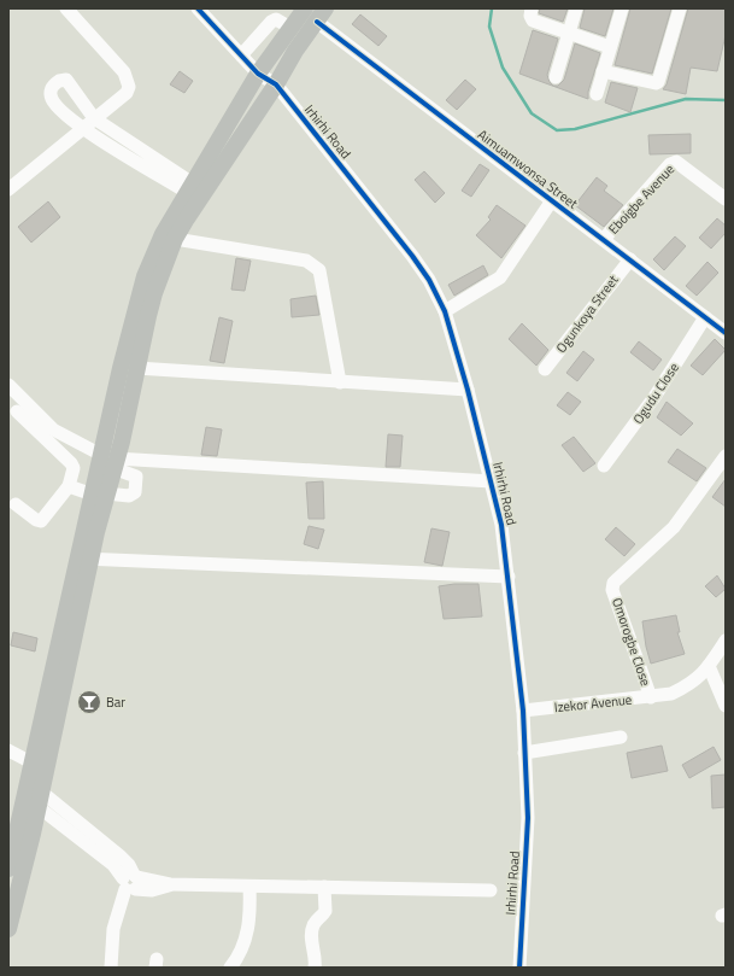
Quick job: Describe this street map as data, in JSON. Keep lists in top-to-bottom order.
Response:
{
  "streets": {
    "street": [
      "Irhirhi Road",
      "Aimuamwonsa Street",
      "Eboigbe Avenue",
      "Ogunkoya Street",
      "Ogudu Close",
      "Omorogbe Close",
      "Izekor Avenue"
    ]
  },
  "crossings": [
    ["Irhirhi Road", "Izekor Avenue"],
    ["Aimuamwonsa Street", "Eboigbe Avenue"],
    ["Aimuamwonsa Street", "Ogunkoya Street"],
    ["Aimuamwonsa Street", "Ogudu Close"],
    ["Omorogbe Close", "Izekor Avenue"]
  ],
  "places": {
    "bar": ["Bar"]
  }
}
